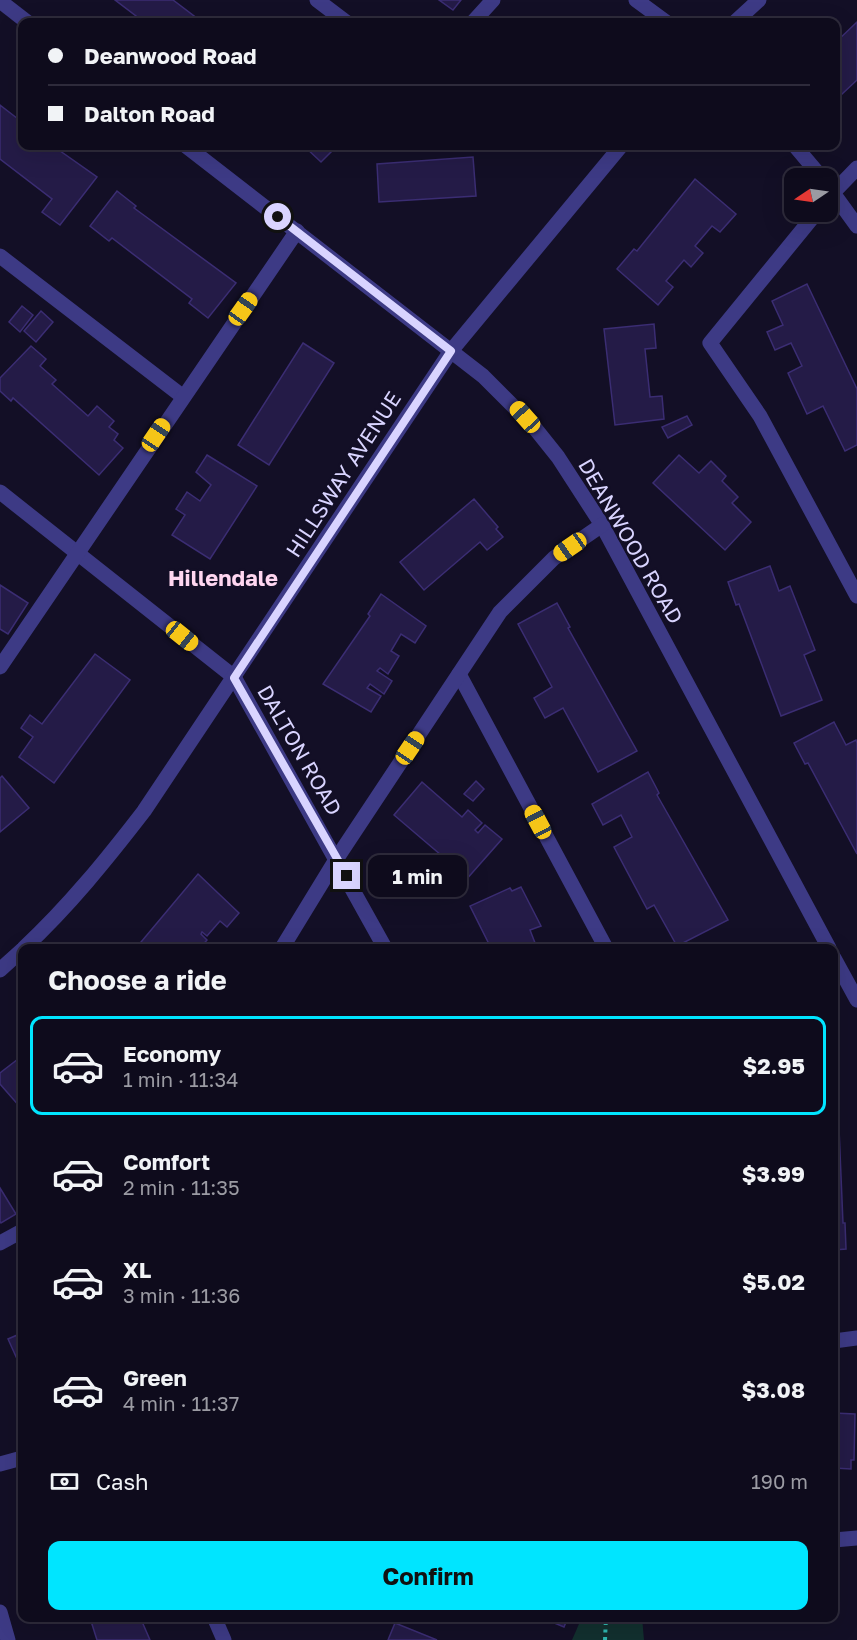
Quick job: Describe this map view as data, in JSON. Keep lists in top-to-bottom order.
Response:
{
  "streets": {
    "street": ["HILLSWAY AVENUE", "DEANWOOD ROAD", "DALTON ROAD"]
  },
  "crossings": [
    ["HILLSWAY AVENUE", "DEANWOOD ROAD"],
    ["HILLSWAY AVENUE", "DALTON ROAD"]
  ],
  "districts": ["Hillendale"],
  "north": "left",
  "page": {
    "banner": ["Deanwood Road", "Dalton Road"],
    "bubble": "1 min",
    "heading": "Choose a ride",
    "list": [
      {
        "name": "Economy",
        "note": "1 min · 11:34",
        "value": "$2.95"
      },
      {
        "name": "Comfort",
        "note": "2 min · 11:35",
        "value": "$3.99"
      },
      {
        "name": "XL",
        "note": "3 min · 11:36",
        "value": "$5.02"
      },
      {
        "name": "Green",
        "note": "4 min · 11:37",
        "value": "$3.08"
      }
    ],
    "pay": ["Cash", "190 m"],
    "buttons": "Confirm"
  }
}
